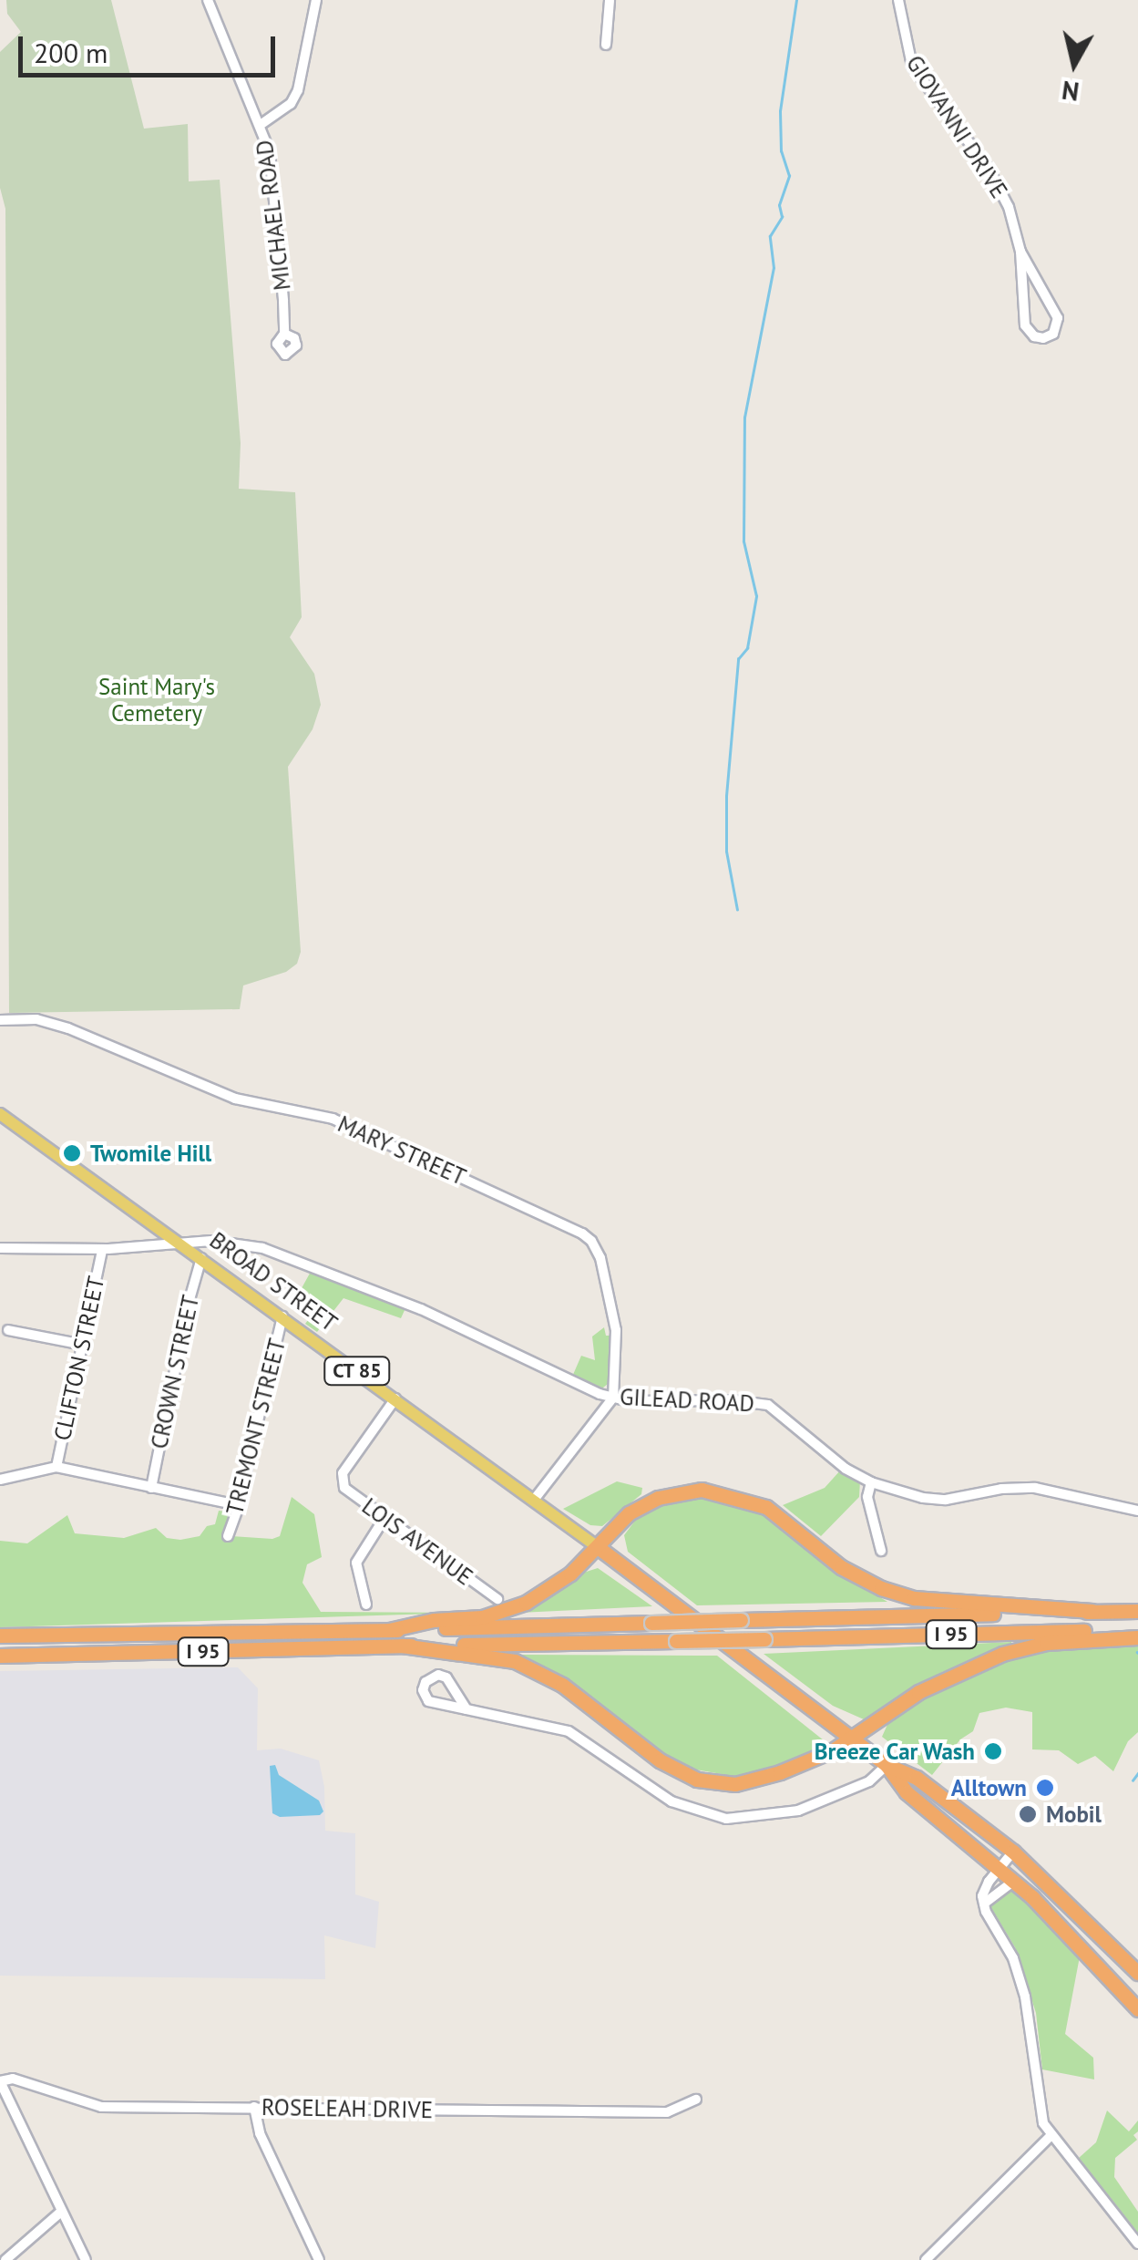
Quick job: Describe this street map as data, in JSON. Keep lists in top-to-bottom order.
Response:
{
  "streets": {
    "highway": ["BROAD STREET", "CT 85", "I 95"],
    "street": [
      "GIOVANNI DRIVE",
      "MICHAEL ROAD",
      "MARY STREET",
      "CLIFTON STREET",
      "CROWN STREET",
      "GILEAD ROAD",
      "TREMONT STREET",
      "LOIS AVENUE",
      "ROSELEAH DRIVE"
    ]
  },
  "crossings": [
    ["MARY STREET", "GILEAD ROAD"],
    ["BROAD STREET", "CT 85"],
    ["BROAD STREET", "CROWN STREET"],
    ["BROAD STREET", "GILEAD ROAD"],
    ["BROAD STREET", "TREMONT STREET"],
    ["BROAD STREET", "LOIS AVENUE"],
    ["CLIFTON STREET", "GILEAD ROAD"]
  ],
  "parks": ["Saint Mary's Cemetery"],
  "places": [
    "Twomile Hill",
    "Breeze Car Wash",
    "Alltown",
    "Mobil"
  ],
  "scale_bar": "200 m",
  "north": "bottom"
}
